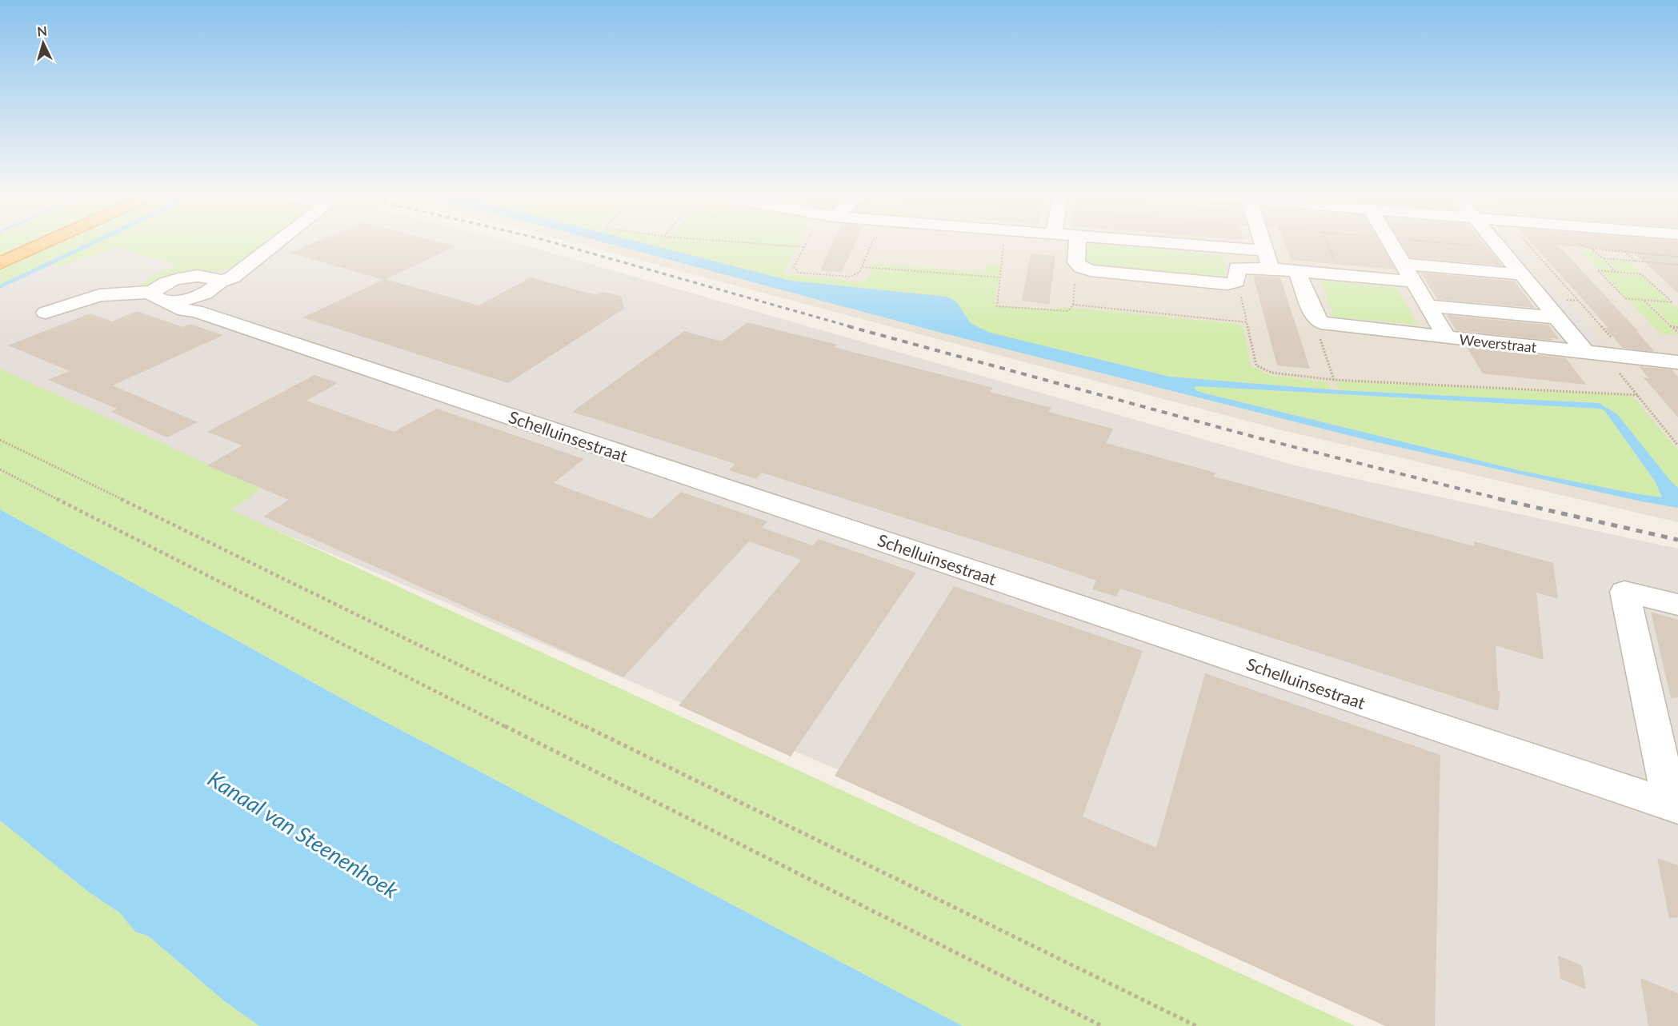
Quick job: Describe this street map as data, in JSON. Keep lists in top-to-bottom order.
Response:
{
  "streets": {
    "street": ["Weverstraat", "Schelluinsestraat"]
  },
  "water": ["Kanaal van Steenenhoek"],
  "north": "top"
}
